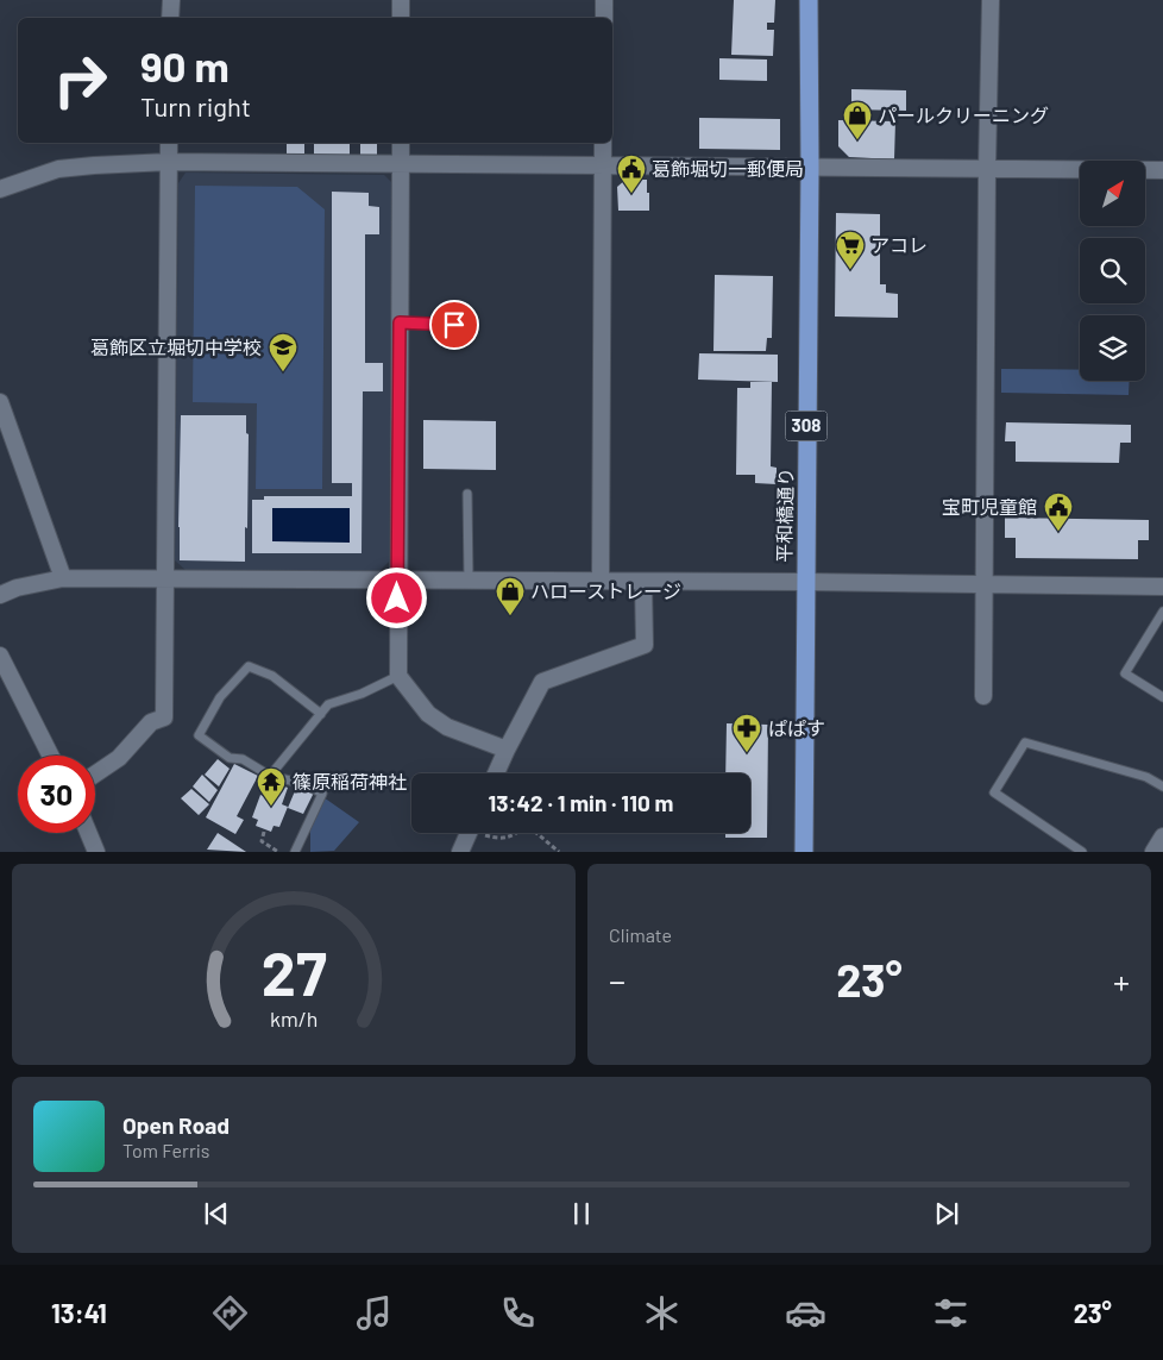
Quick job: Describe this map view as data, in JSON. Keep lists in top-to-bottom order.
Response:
{
  "streets": {
    "main road": ["308", "平和橋通り"]
  },
  "places": {
    "shop": ["パールクリーニング", "ハローストレージ"],
    "public building": ["葛飾堀切一郵便局", "宝町児童館"],
    "supermarket": ["アコレ"],
    "school or university": ["葛飾区立堀切中学校"],
    "pharmacy": ["ぱぱす"],
    "temple": ["篠原稲荷神社"]
  },
  "north": "top right",
  "page": {
    "turn": ["90 m", "Turn right"],
    "limit": "30",
    "trip": "13:42 · 1 min · 110 m",
    "tile": "Climate",
    "heat": ["−", "23°", "+"],
    "song": ["Open Road", "Tom Ferris"],
    "tabs": ["13:41", "23°"],
    "gauge": ["27", "km/h"]
  }
}
